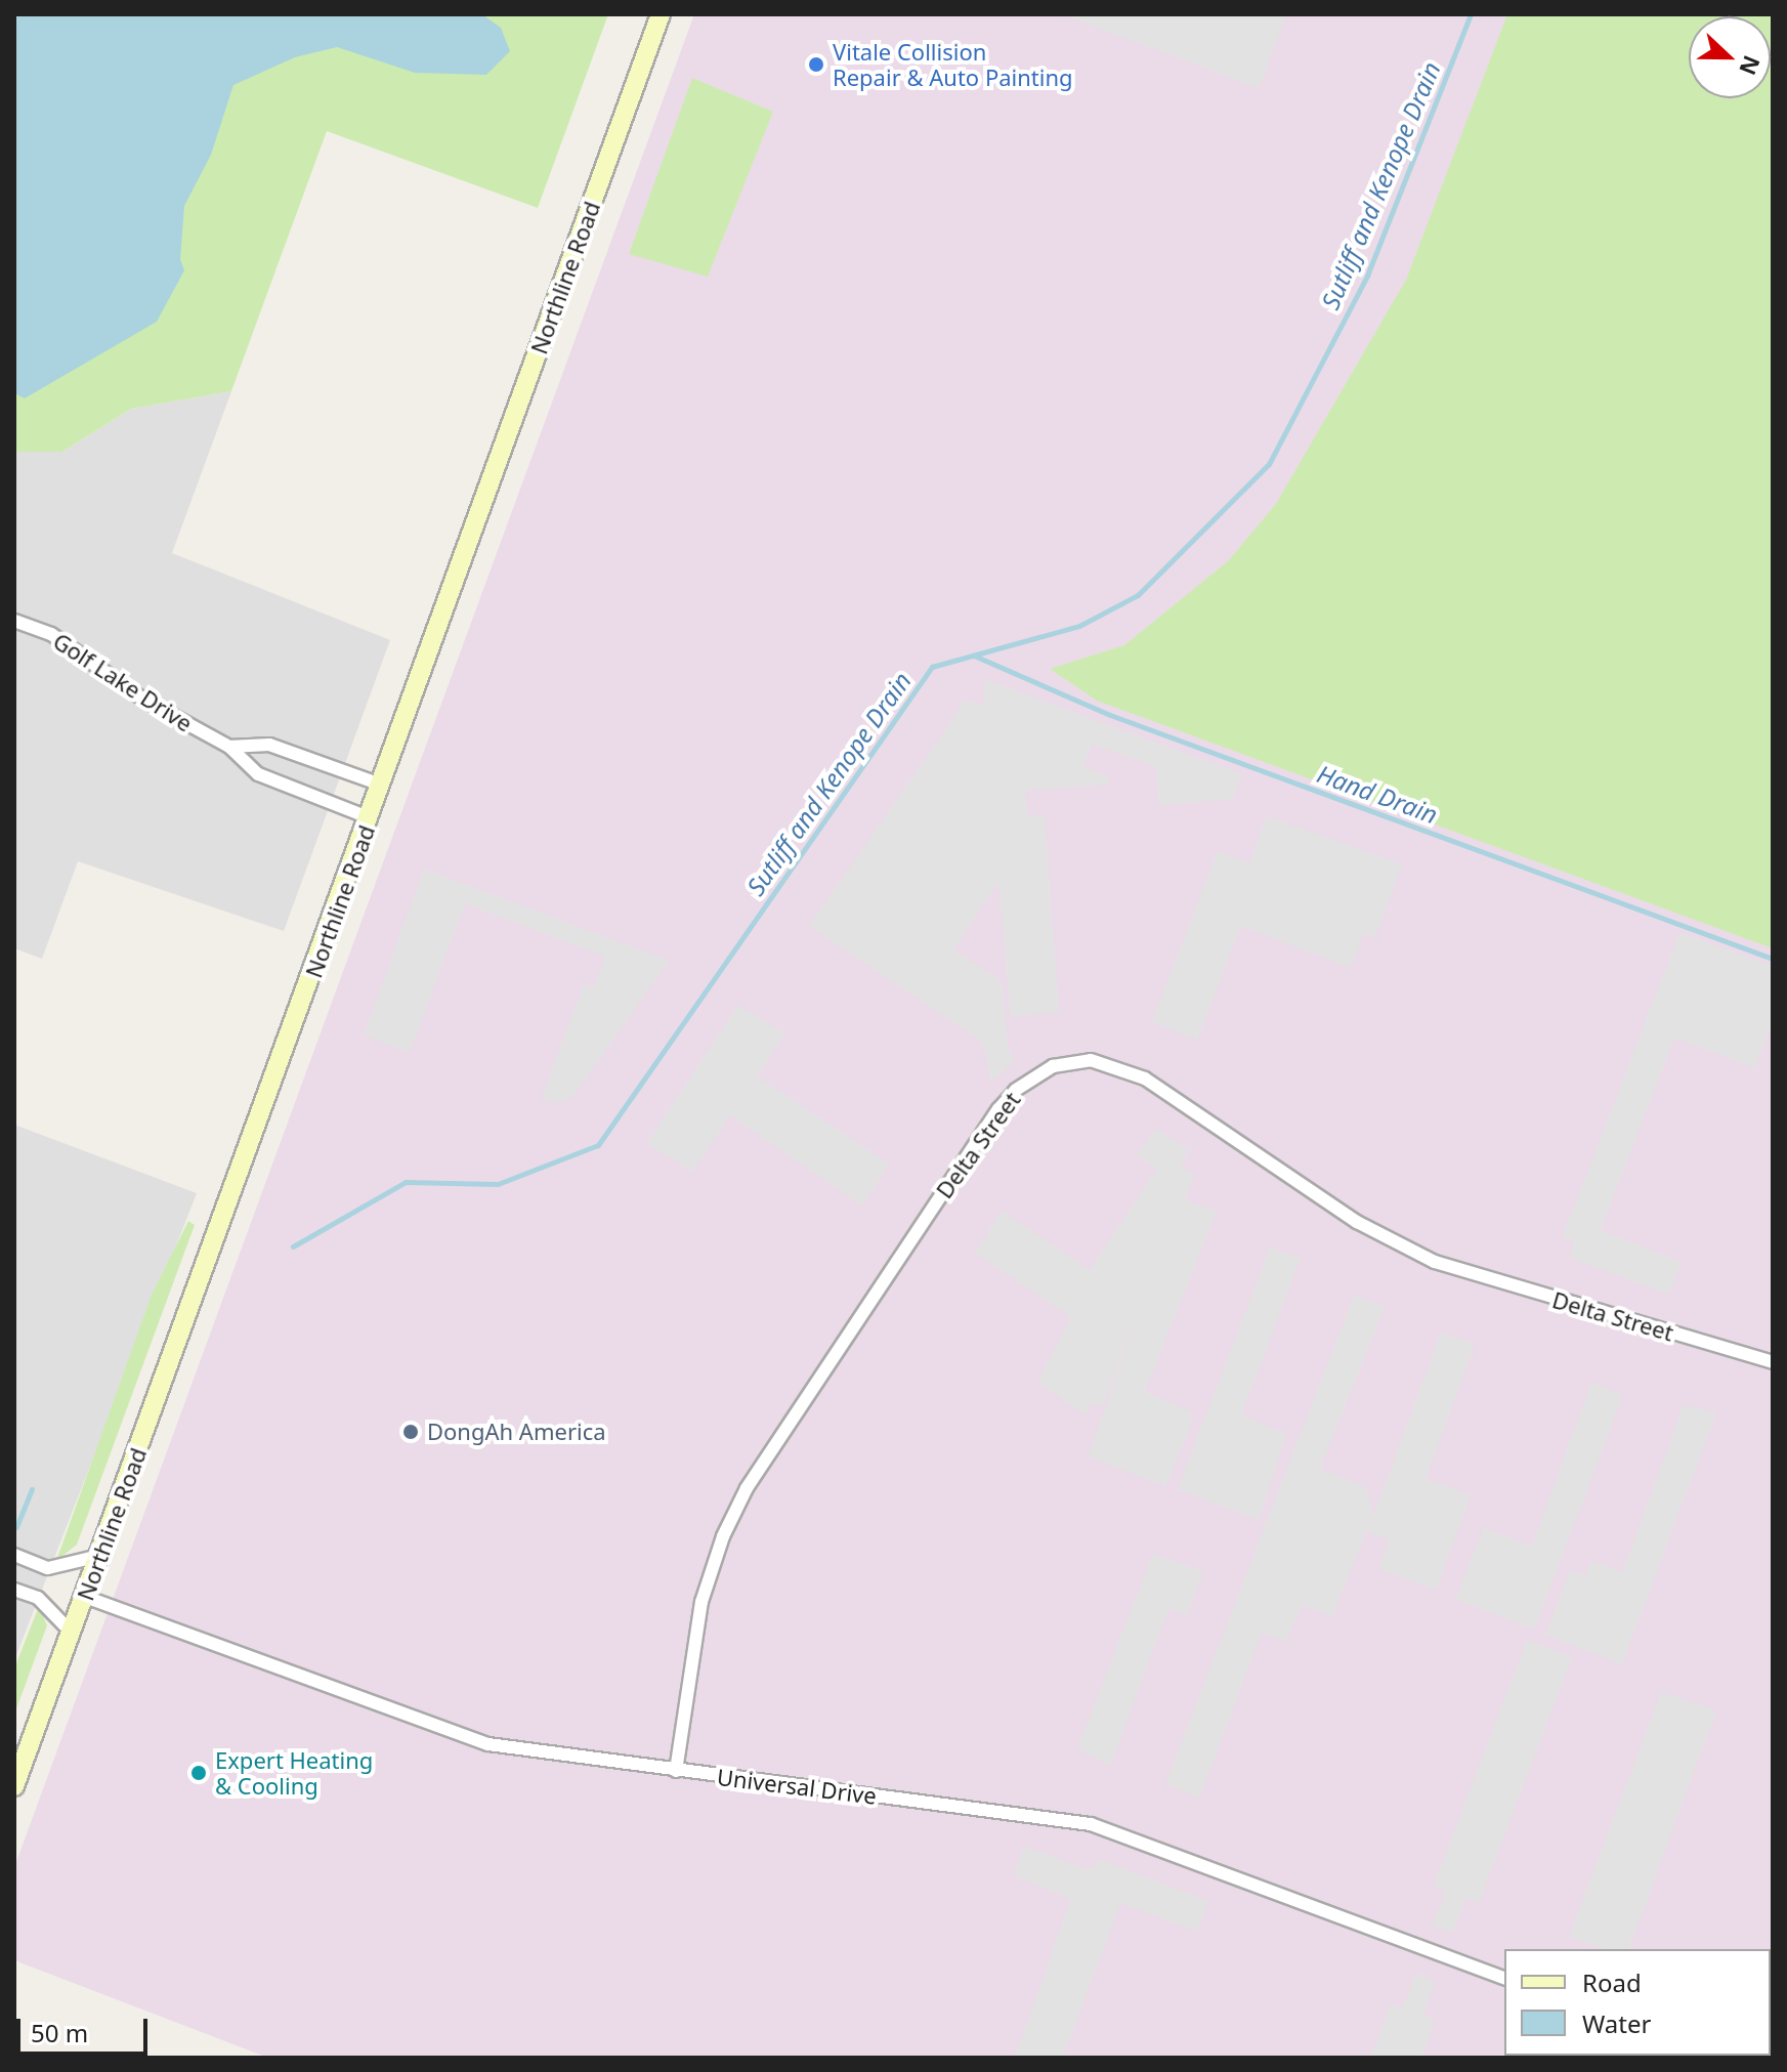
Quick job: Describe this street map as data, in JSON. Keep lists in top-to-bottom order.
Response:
{
  "streets": {
    "main road": ["Northline Road"],
    "street": ["Golf Lake Drive", "Delta Street", "Universal Drive"]
  },
  "crossings": [
    ["Northline Road", "Golf Lake Drive"],
    ["Northline Road", "Universal Drive"],
    ["Delta Street", "Universal Drive"]
  ],
  "water": ["Sutliff and Kenope Drain", "Hand Drain"],
  "places": ["Vitale Collision Repair & Auto Painting", "DongAh America", "Expert Heating & Cooling"],
  "legend": ["Road", "Water"],
  "scale_bar": "50 m",
  "north": "right"
}
